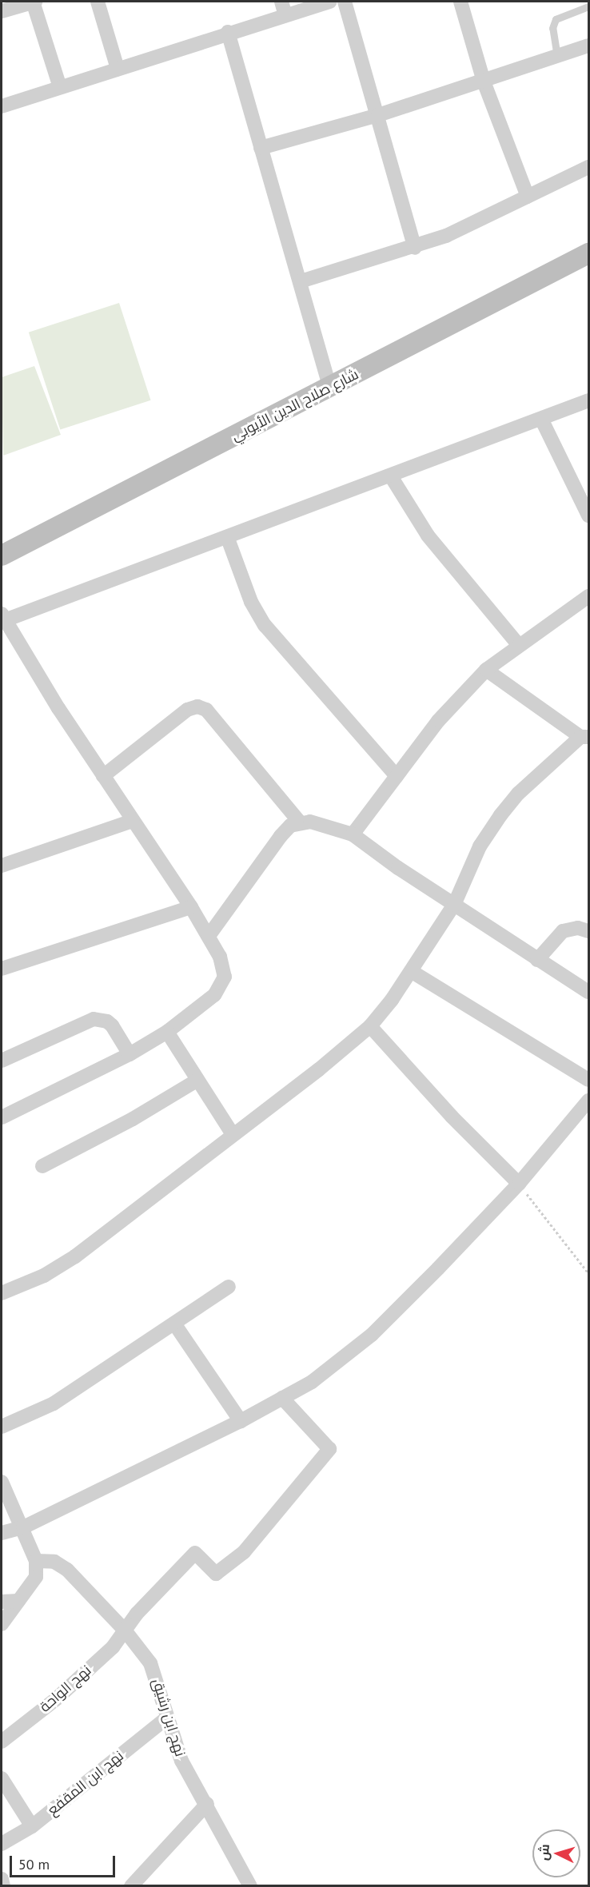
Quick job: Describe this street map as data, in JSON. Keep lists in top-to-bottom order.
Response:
{
  "streets": {
    "main road": ["شارع صلاح الدين الأيوبي"],
    "street": ["نهج الواحة", "نهج ابن رشيق", "نهج ابن المقفع"]
  },
  "crossings": [
    ["نهج الواحة", "نهج ابن رشيق"],
    ["نهج ابن رشيق", "نهج ابن المقفع"]
  ],
  "scale_bar": "50 m",
  "north": "left"
}
